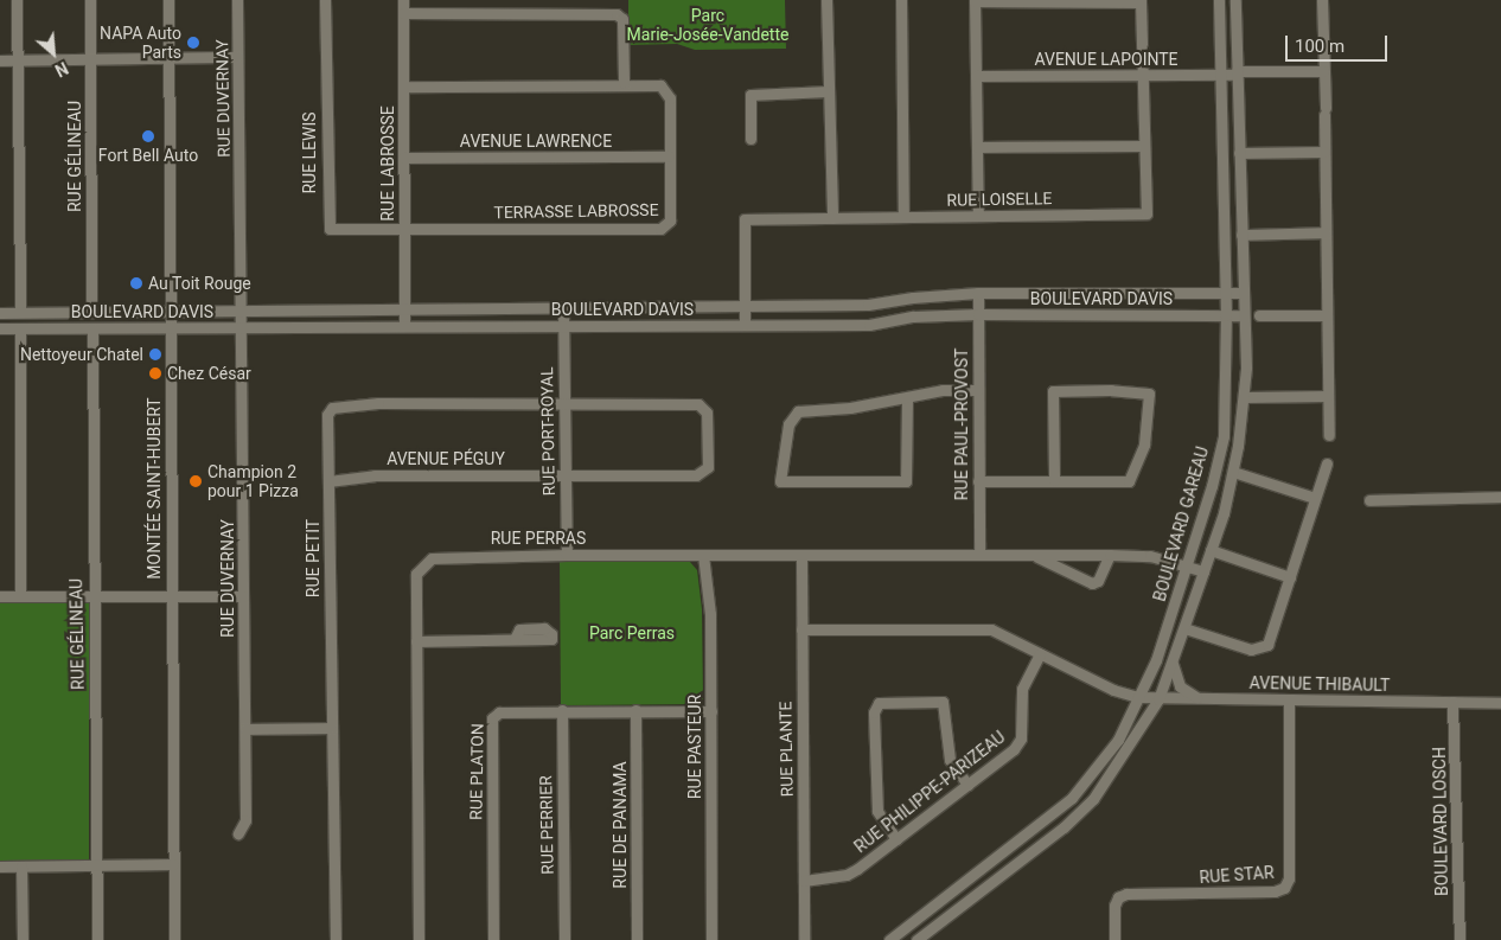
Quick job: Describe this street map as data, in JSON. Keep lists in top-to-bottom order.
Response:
{
  "streets": {
    "street": [
      "AVENUE LAPOINTE",
      "RUE DUVERNAY",
      "AVENUE LAWRENCE",
      "RUE LEWIS",
      "RUE GÉLINEAU",
      "RUE LABROSSE",
      "RUE LOISELLE",
      "TERRASSE LABROSSE",
      "BOULEVARD DAVIS",
      "RUE PAUL-PROVOST",
      "RUE PORT-ROYAL",
      "AVENUE PÉGUY",
      "MONTÉE SAINT-HUBERT",
      "BOULEVARD GAREAU",
      "RUE PERRAS",
      "RUE PETIT",
      "AVENUE THIBAULT",
      "RUE PASTEUR",
      "RUE PLANTE",
      "RUE PLATON",
      "RUE PHILIPPE-PARIZEAU",
      "BOULEVARD LOSCH",
      "RUE PERRIER",
      "RUE DE PANAMA",
      "RUE STAR"
    ]
  },
  "crossings": [
    ["AVENUE LAPOINTE", "RUE LOISELLE"],
    ["AVENUE LAPOINTE", "BOULEVARD GAREAU"],
    ["RUE DUVERNAY", "BOULEVARD DAVIS"],
    ["AVENUE LAWRENCE", "RUE LABROSSE"],
    ["AVENUE LAWRENCE", "TERRASSE LABROSSE"],
    ["RUE LEWIS", "RUE LABROSSE"],
    ["RUE LEWIS", "TERRASSE LABROSSE"],
    ["RUE GÉLINEAU", "BOULEVARD DAVIS"],
    ["RUE LABROSSE", "TERRASSE LABROSSE"],
    ["RUE LABROSSE", "BOULEVARD DAVIS"],
    ["RUE LOISELLE", "BOULEVARD DAVIS"],
    ["BOULEVARD DAVIS", "RUE PAUL-PROVOST"],
    ["BOULEVARD DAVIS", "RUE PORT-ROYAL"],
    ["BOULEVARD DAVIS", "MONTÉE SAINT-HUBERT"],
    ["BOULEVARD DAVIS", "BOULEVARD GAREAU"],
    ["RUE PAUL-PROVOST", "RUE PERRAS"],
    ["RUE PORT-ROYAL", "AVENUE PÉGUY"],
    ["RUE PORT-ROYAL", "RUE PERRAS"],
    ["RUE PORT-ROYAL", "RUE PETIT"],
    ["AVENUE PÉGUY", "RUE PETIT"],
    ["BOULEVARD GAREAU", "RUE PERRAS"],
    ["BOULEVARD GAREAU", "AVENUE THIBAULT"],
    ["RUE PERRAS", "RUE PASTEUR"],
    ["RUE PERRAS", "RUE PLANTE"],
    ["AVENUE THIBAULT", "RUE PLANTE"],
    ["AVENUE THIBAULT", "RUE PHILIPPE-PARIZEAU"],
    ["AVENUE THIBAULT", "BOULEVARD LOSCH"],
    ["AVENUE THIBAULT", "RUE STAR"],
    ["RUE PASTEUR", "RUE PLATON"],
    ["RUE PLANTE", "RUE PHILIPPE-PARIZEAU"],
    ["RUE PLATON", "RUE PERRIER"],
    ["RUE PLATON", "RUE DE PANAMA"]
  ],
  "parks": ["Parc Marie-Josée-Vandette", "Parc Perras"],
  "places": [
    "NAPA Auto Parts",
    "Fort Bell Auto",
    "Au Toit Rouge",
    "Nettoyeur Chatel",
    "Chez César",
    "Champion 2 pour 1 Pizza"
  ],
  "scale_bar": "100 m",
  "north": "bottom right"
}
